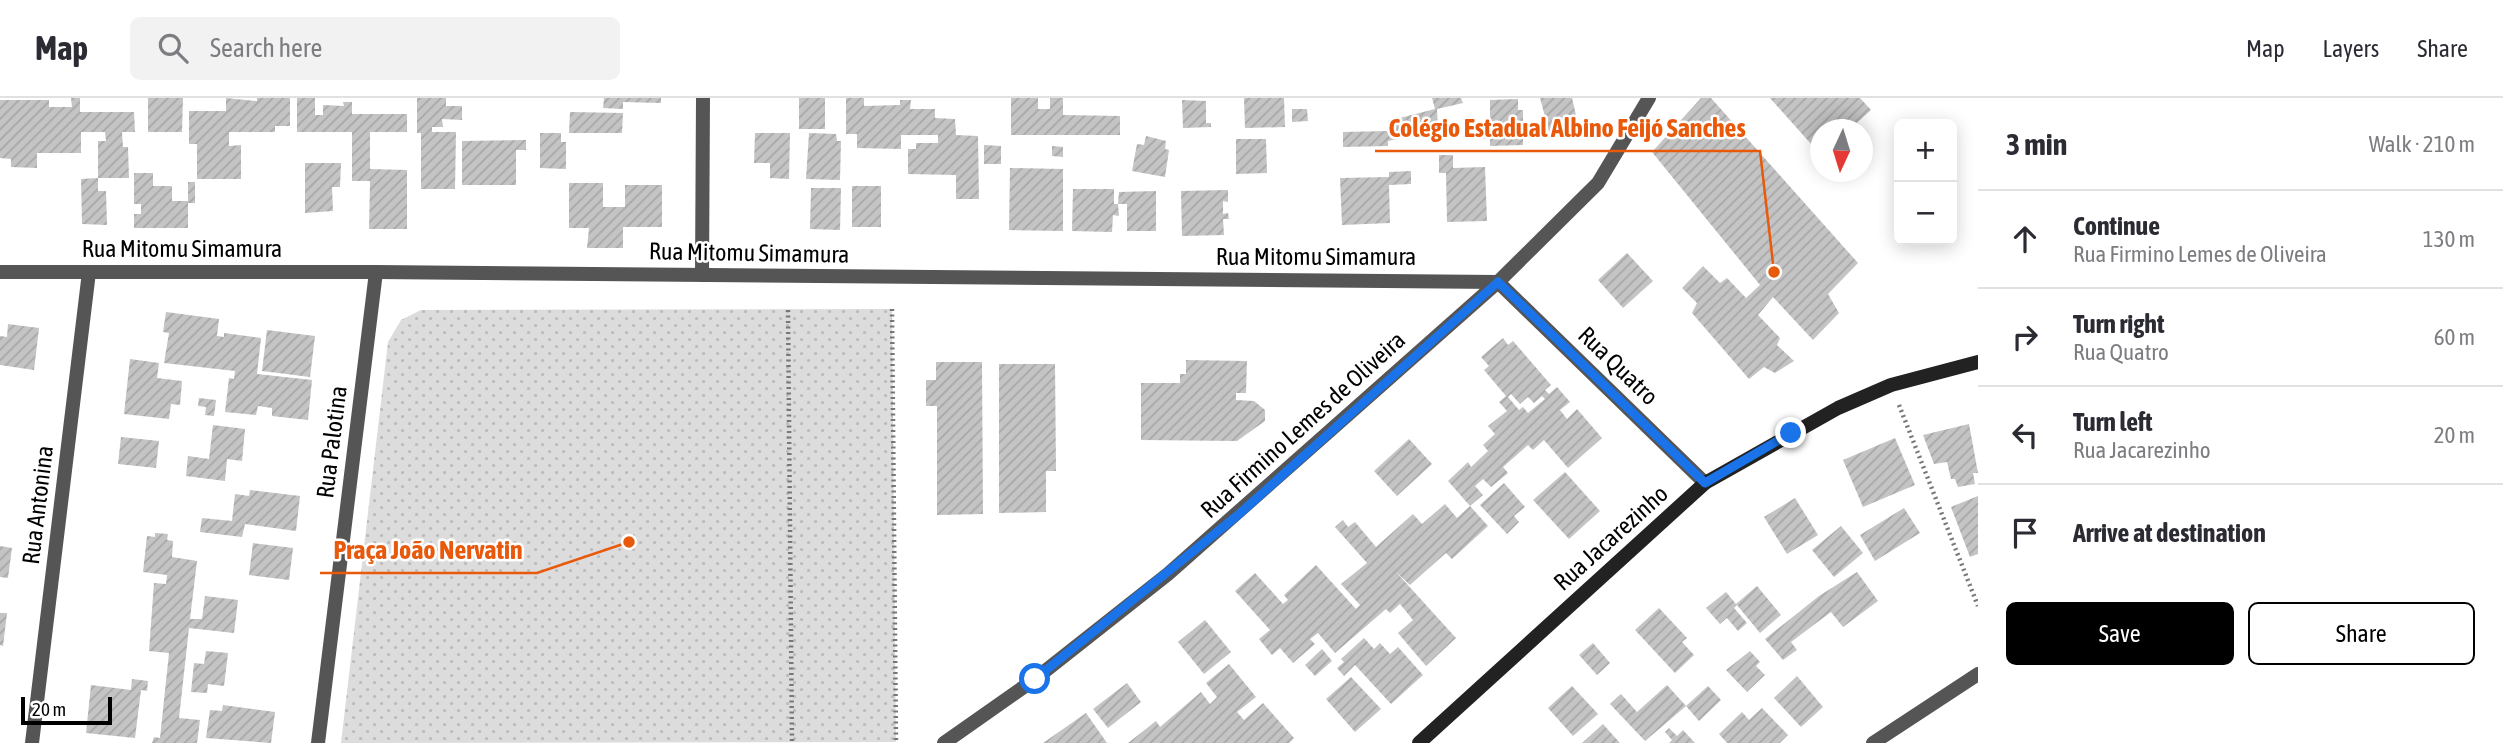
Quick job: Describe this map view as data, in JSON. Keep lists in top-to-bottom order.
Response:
{
  "streets": {
    "street": [
      "Rua Mitomu Simamura",
      "Rua Quatro",
      "Rua Firmino Lemes de Oliveira",
      "Rua Palotina",
      "Rua Antonina",
      "Rua Jacarezinho"
    ]
  },
  "crossings": [
    ["Rua Mitomu Simamura", "Rua Quatro"],
    ["Rua Mitomu Simamura", "Rua Firmino Lemes de Oliveira"],
    ["Rua Mitomu Simamura", "Rua Palotina"],
    ["Rua Mitomu Simamura", "Rua Antonina"],
    ["Rua Quatro", "Rua Firmino Lemes de Oliveira"],
    ["Rua Quatro", "Rua Jacarezinho"]
  ],
  "places": ["Colégio Estadual Albino Feijó Sanches", "Praça João Nervatin"],
  "scale_bar": "20 m",
  "north": "bottom",
  "page": {
    "header": "Map",
    "search": "Search here",
    "nav": ["Map", "Layers", "Share"],
    "heading": ["3 min", "Walk · 210 m"],
    "map_buttons": ["+", "−"],
    "list": [
      ["Continue", "Rua Firmino Lemes de Oliveira", "130 m"],
      ["Turn right", "Rua Quatro", "60 m"],
      ["Turn left", "Rua Jacarezinho", "20 m"],
      "Arrive at destination"
    ],
    "buttons": ["Save", "Share"],
    "scale": "20 m"
  }
}
